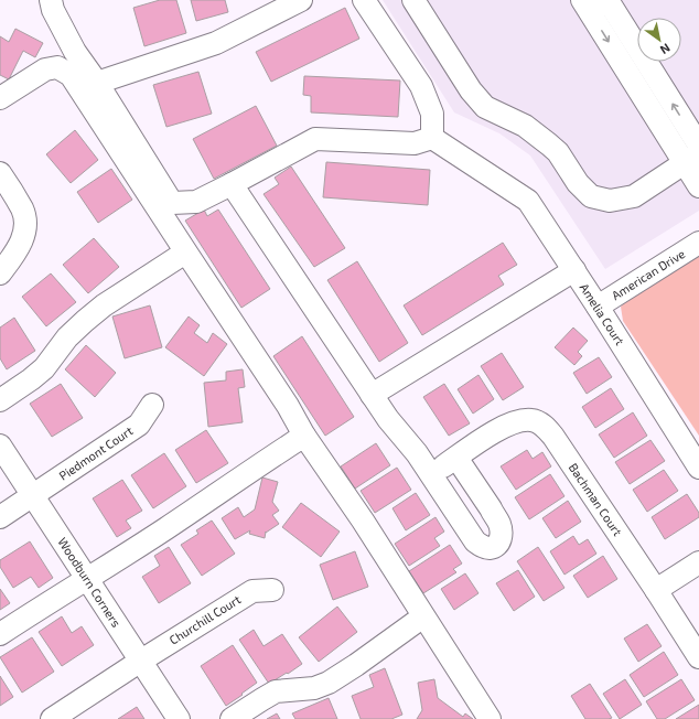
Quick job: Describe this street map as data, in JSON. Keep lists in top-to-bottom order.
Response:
{
  "streets": {
    "street": [
      "American Drive",
      "Amelia Court",
      "Piedmont Court",
      "Bachman Court",
      "Woodburn Corners",
      "Churchill Court"
    ]
  },
  "crossings": [
    ["American Drive", "Amelia Court"],
    ["Piedmont Court", "Woodburn Corners"],
    ["Woodburn Corners", "Churchill Court"]
  ],
  "north": "bottom right"
}
